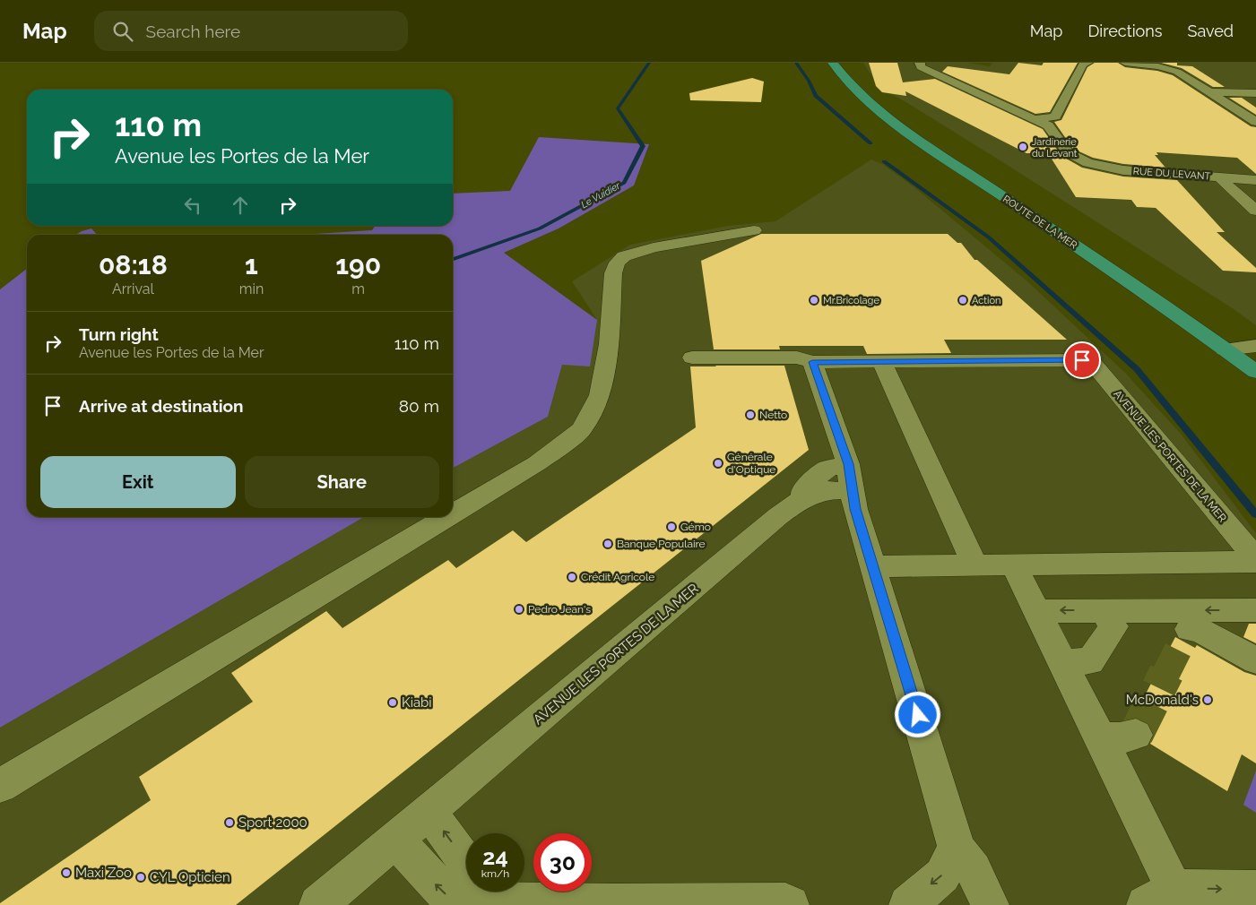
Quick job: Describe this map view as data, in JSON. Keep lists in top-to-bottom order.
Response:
{
  "streets": {
    "main road": ["ROUTE DE LA MER"],
    "street": ["RUE DU LEVANT", "AVENUE LES PORTES DE LA MER"]
  },
  "water": ["Le Vuidier"],
  "places": [
    "Jardinerie du Levant",
    "Mr.Bricolage",
    "Action",
    "Netto",
    "Générale d'Optique",
    "Gémo",
    "Banque Populaire",
    "Crédit Agricole",
    "Pedro Jean's",
    "McDonald's",
    "Kiabi",
    "Sport 2000",
    "Maxi Zoo",
    "CYL Opticien"
  ],
  "page": {
    "header": "Map",
    "search": "Search here",
    "nav": ["Map", "Directions", "Saved"],
    "turn": ["110 m", "Avenue les Portes de la Mer"],
    "eta": [
      "08:18",
      "Arrival",
      "1",
      "min",
      "190",
      "m"
    ],
    "list": [
      {
        "name": "Turn right",
        "note": "Avenue les Portes de la Mer",
        "value": "110 m"
      },
      {
        "name": "Arrive at destination",
        "value": "80 m"
      }
    ],
    "buttons": ["Exit", "Share"],
    "speed": "24 km/h",
    "limit": "30"
  }
}
